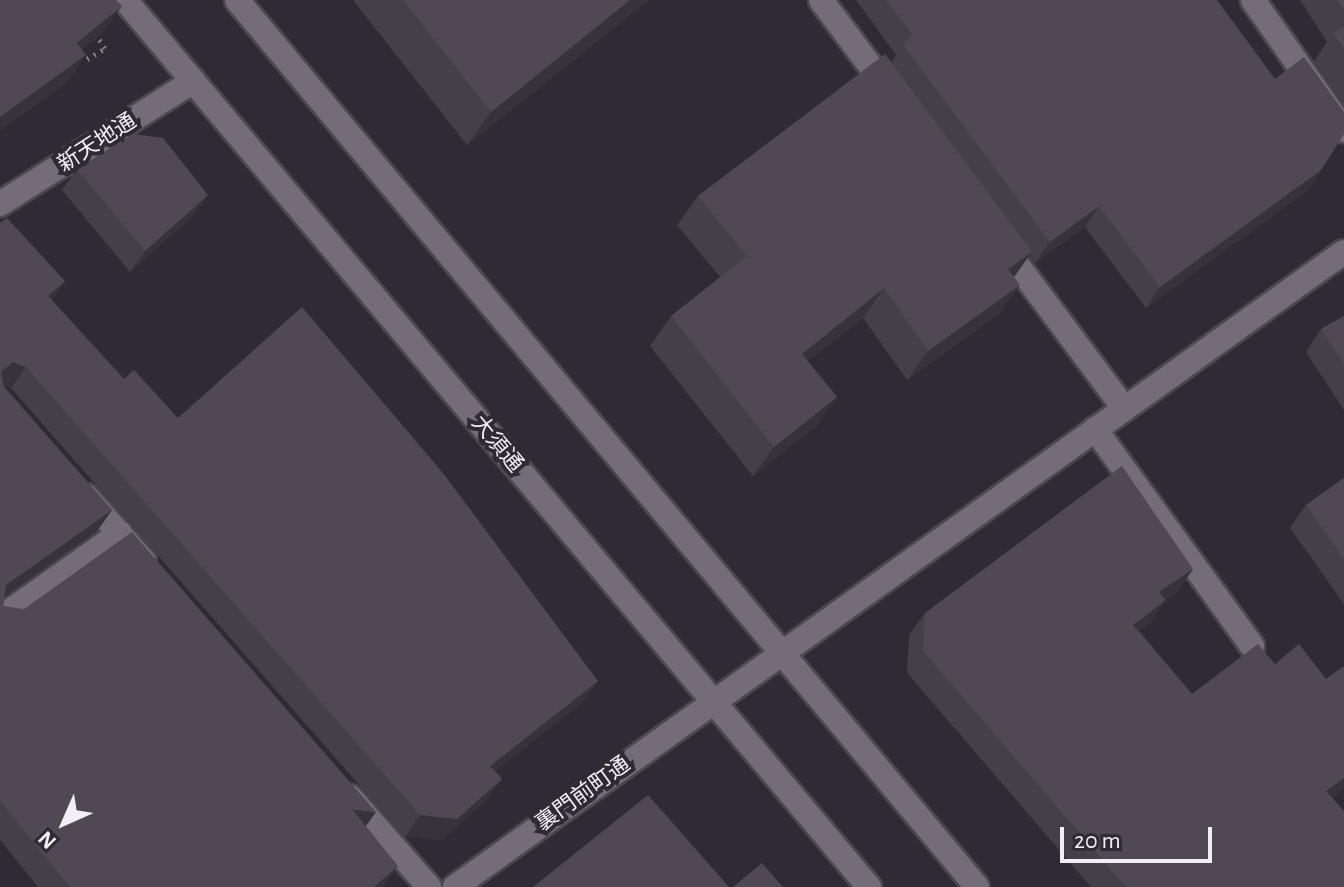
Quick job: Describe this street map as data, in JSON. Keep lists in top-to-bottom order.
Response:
{
  "streets": {
    "street": ["新天地通", "大須通", "裏門前町通"]
  },
  "crossings": [
    ["新天地通", "大須通"],
    ["大須通", "裏門前町通"]
  ],
  "scale_bar": "20 m",
  "north": "bottom left"
}
